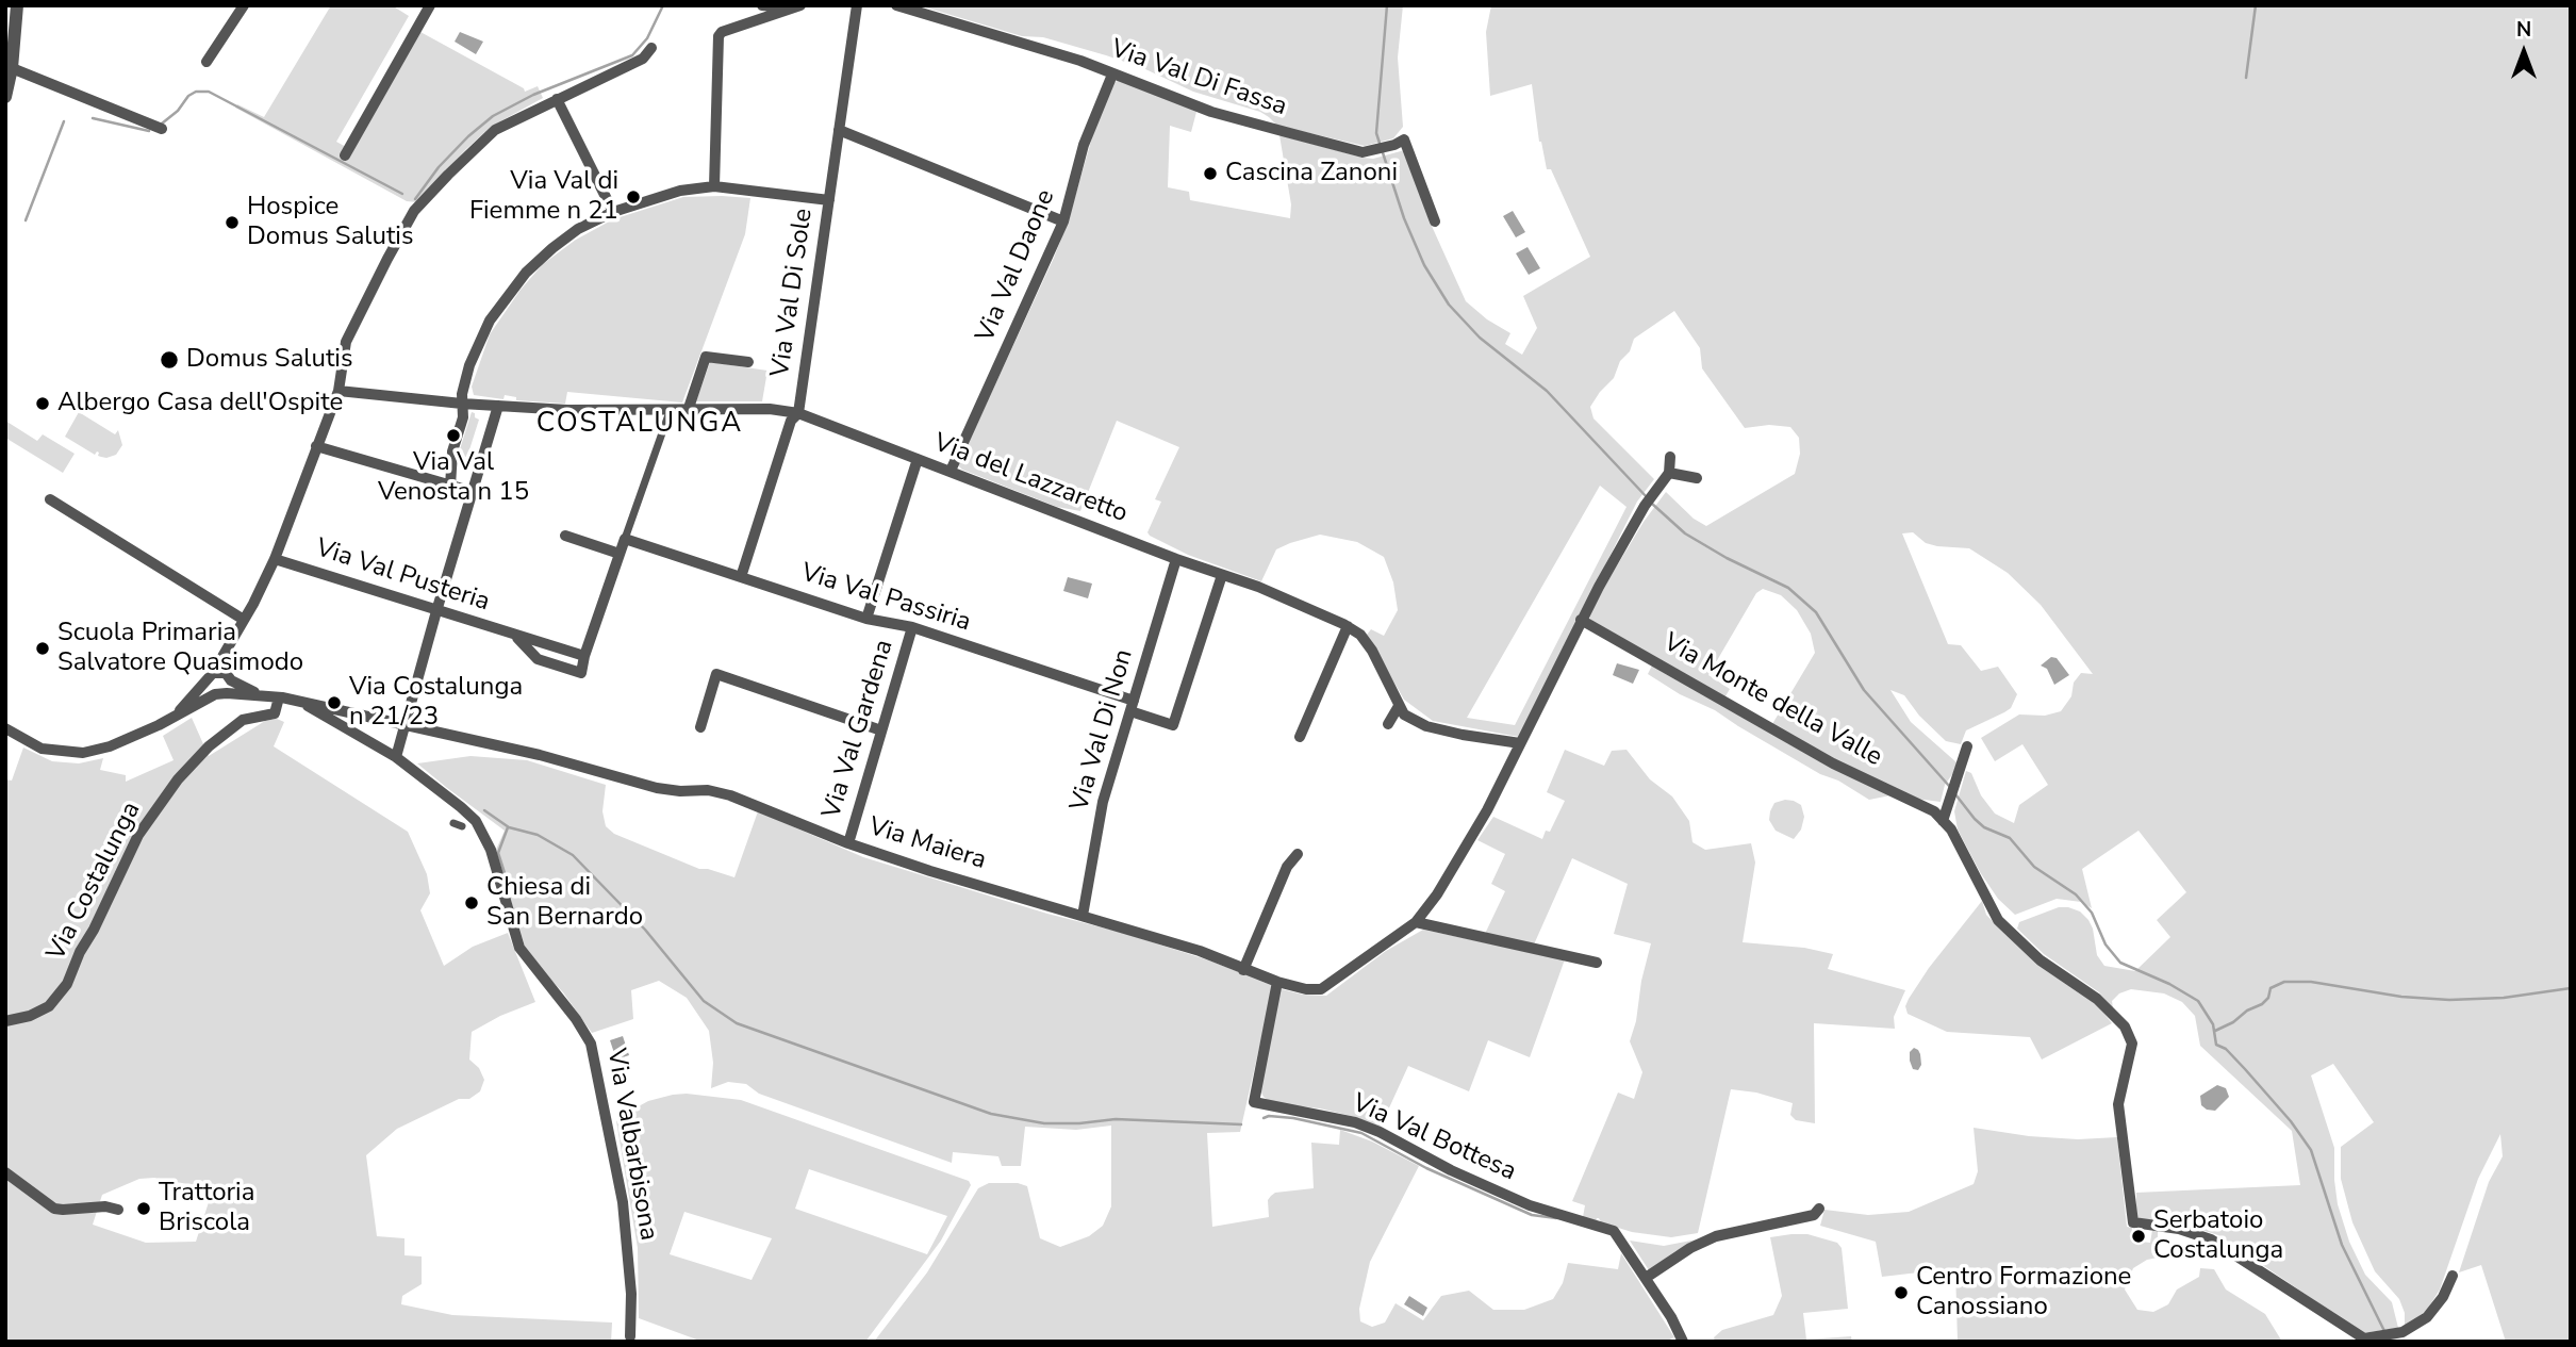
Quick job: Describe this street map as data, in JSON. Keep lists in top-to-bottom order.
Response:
{
  "streets": {
    "street": [
      "Via Val Di Fassa",
      "Via Val Daone",
      "Via Val Di Sole",
      "Via del Lazzaretto",
      "Via Val Pusteria",
      "Via Val Passiria",
      "Via Monte della Valle",
      "Via Val Gardena",
      "Via Val Di Non",
      "Via Maiera",
      "Via Costalunga",
      "Via Val Bottesa",
      "Via Valbarbisona"
    ]
  },
  "crossings": [
    ["Via Val Di Fassa", "Via Val Daone"],
    ["Via Val Daone", "Via del Lazzaretto"],
    ["Via Val Di Sole", "Via del Lazzaretto"],
    ["Via Val Di Sole", "Via Val Passiria"],
    ["Via del Lazzaretto", "Via Val Passiria"],
    ["Via del Lazzaretto", "Via Val Gardena"],
    ["Via del Lazzaretto", "Via Val Di Non"],
    ["Via del Lazzaretto", "Via Maiera"],
    ["Via Val Passiria", "Via Val Gardena"],
    ["Via Val Passiria", "Via Val Di Non"],
    ["Via Val Gardena", "Via Maiera"],
    ["Via Val Di Non", "Via Maiera"],
    ["Via Maiera", "Via Val Bottesa"]
  ],
  "districts": ["COSTALUNGA"],
  "places": [
    "Cascina Zanoni",
    "Via Val di Fiemme n 21",
    "Hospice Domus Salutis",
    "Domus Salutis",
    "Albergo Casa dell'Ospite",
    "Via Val Venosta n 15",
    "Scuola Primaria Salvatore Quasimodo",
    "Via Costalunga n 21/23",
    "Chiesa di San Bernardo",
    "Trattoria Briscola",
    "Serbatoio Costalunga",
    "Centro Formazione Canossiano"
  ],
  "north": "top"
}
